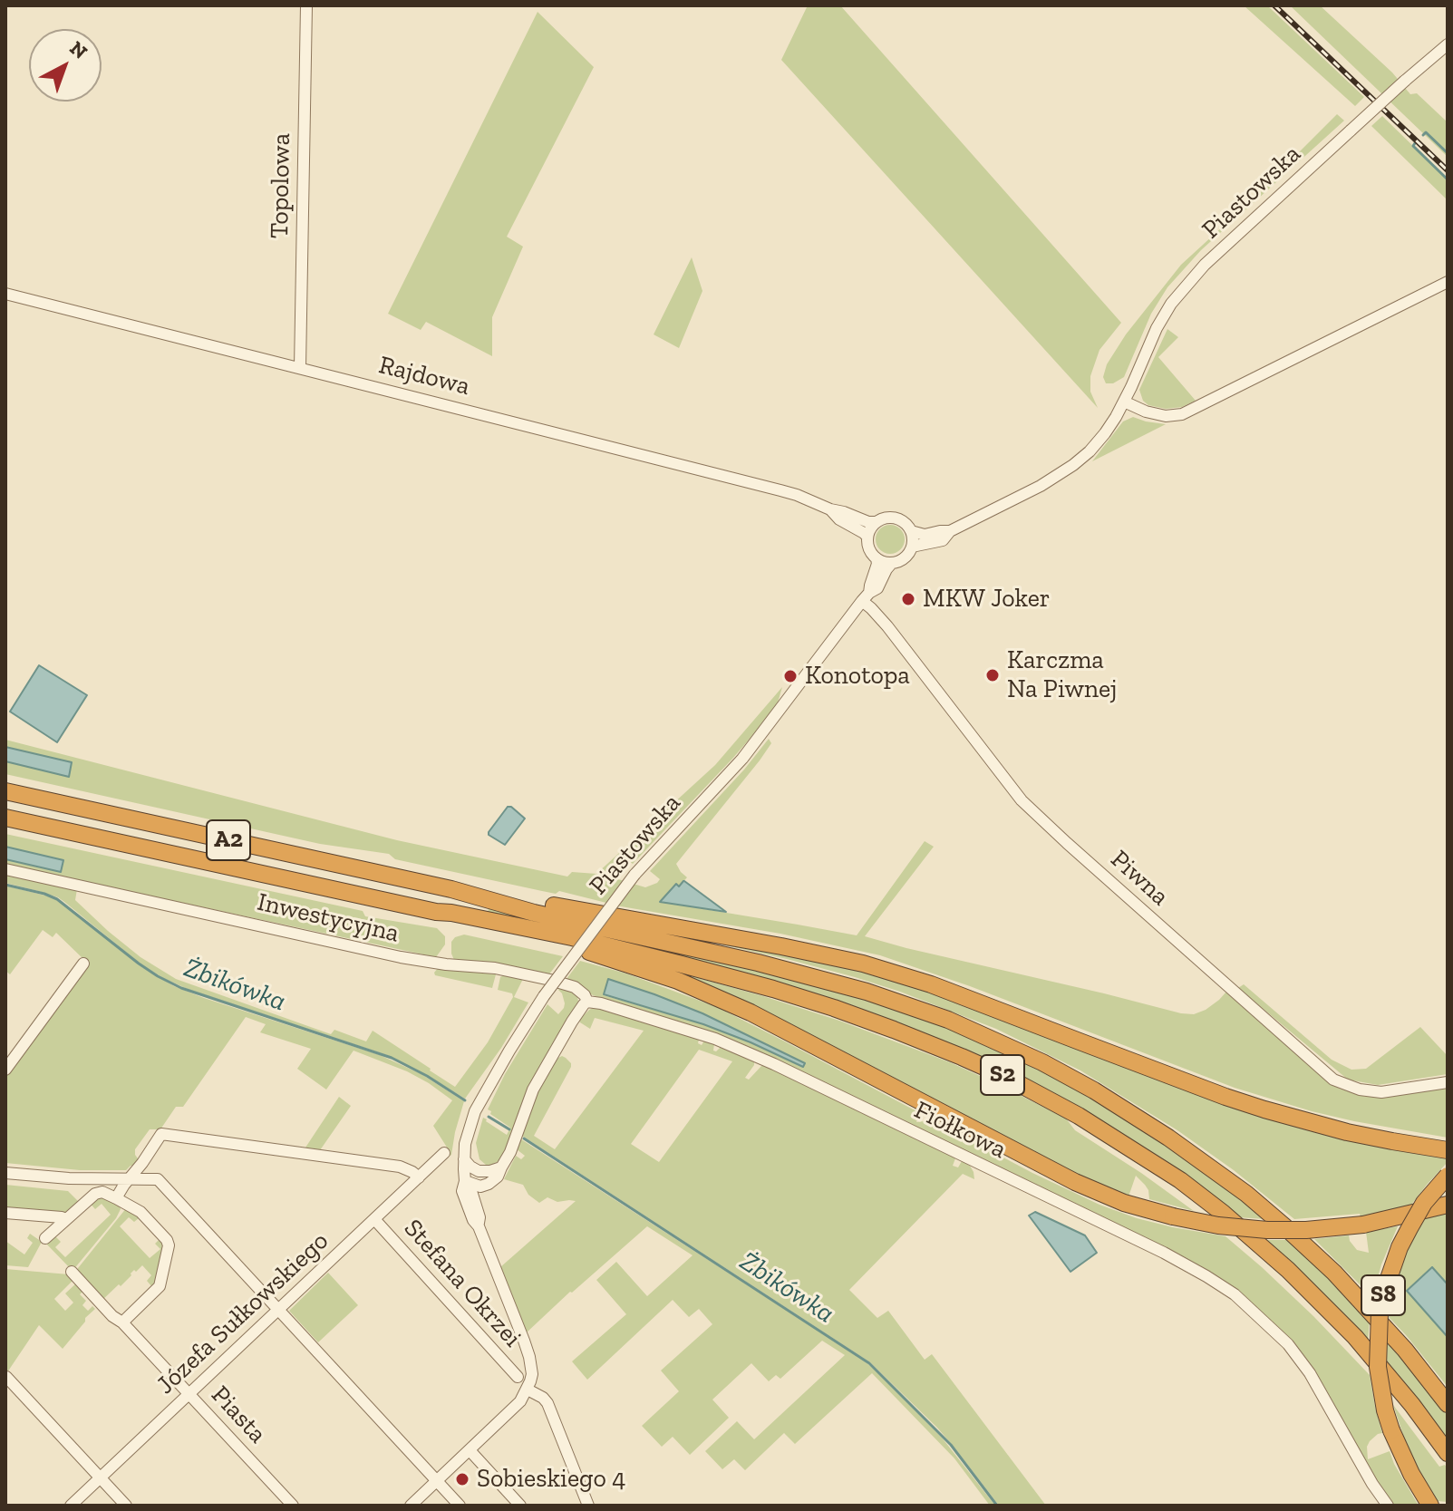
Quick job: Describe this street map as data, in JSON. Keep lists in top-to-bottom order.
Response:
{
  "streets": {
    "highway": ["A2", "S2", "S8"],
    "street": [
      "Topolowa",
      "Piastowska",
      "Rajdowa",
      "Piwna",
      "Inwestycyjna",
      "Fiołkowa",
      "Stefana Okrzei",
      "Józefa Sułkowskiego",
      "Piasta"
    ]
  },
  "crossings": [
    ["Topolowa", "Rajdowa"],
    ["Piastowska", "Rajdowa"],
    ["Piastowska", "Piwna"],
    ["A2", "S2"],
    ["Inwestycyjna", "Fiołkowa"],
    ["Stefana Okrzei", "Józefa Sułkowskiego"],
    ["Józefa Sułkowskiego", "Piasta"]
  ],
  "water": ["Żbikówka"],
  "places": [
    "MKW Joker",
    "Karczma Na Piwnej",
    "Konotopa",
    "Sobieskiego 4"
  ],
  "north": "top right"
}
